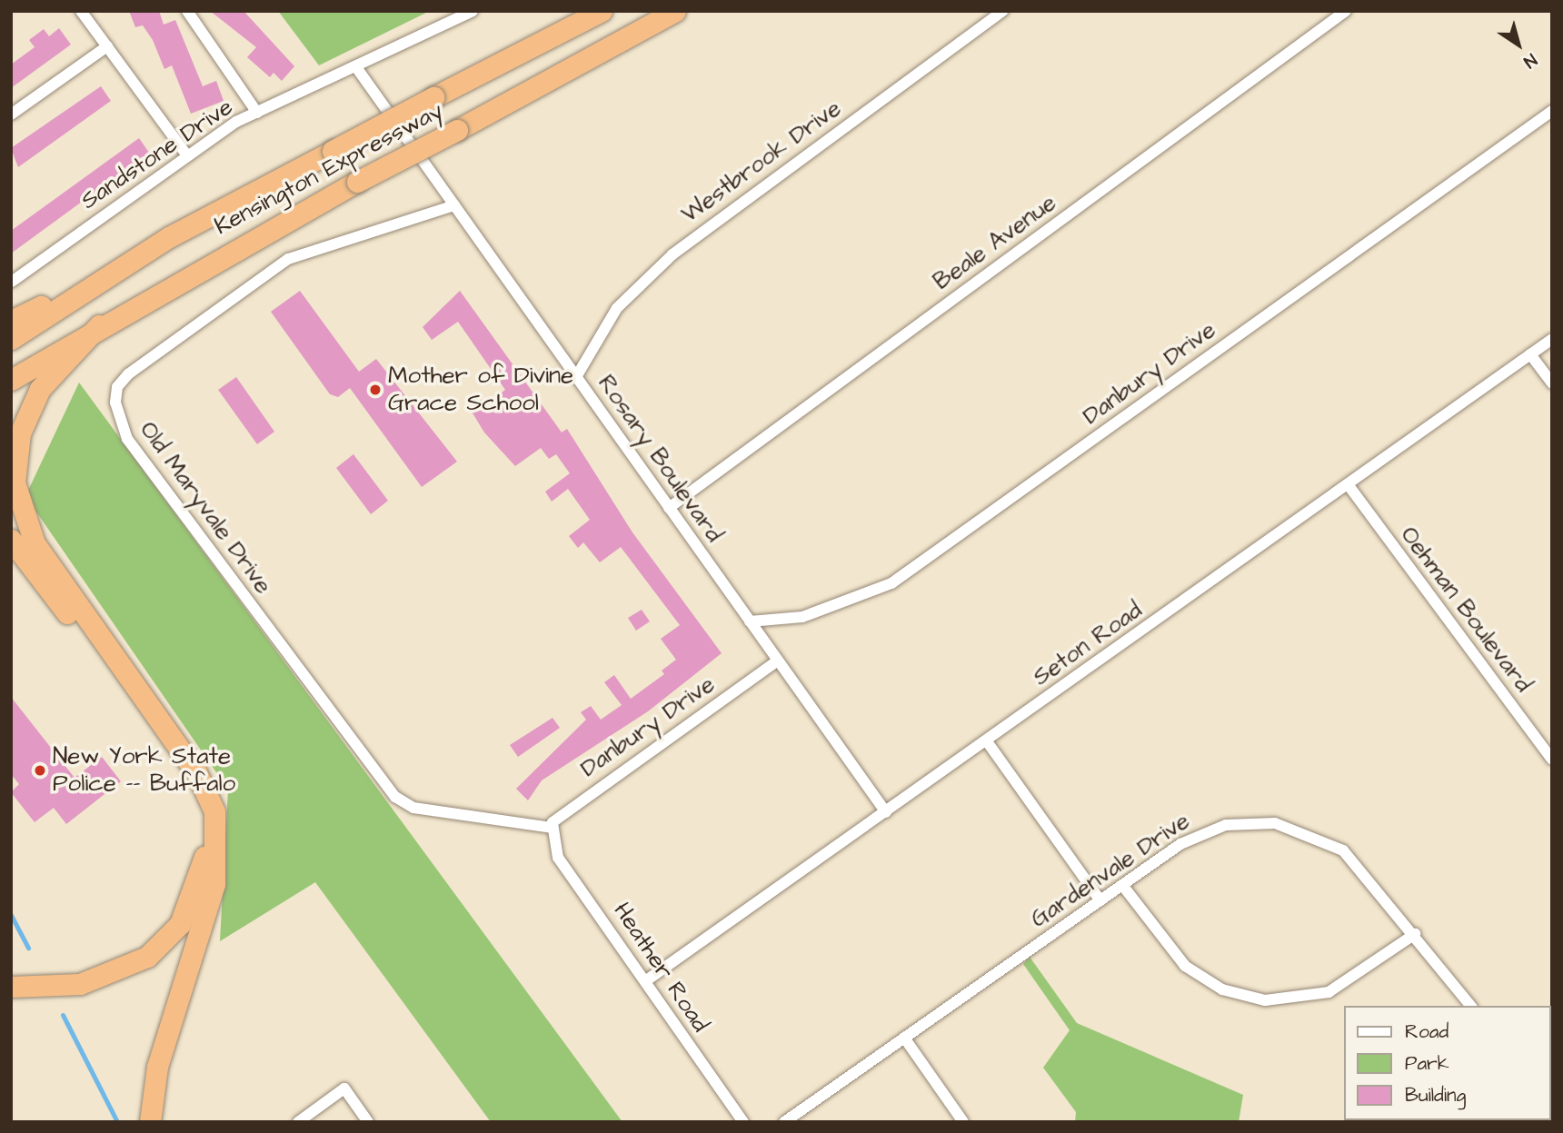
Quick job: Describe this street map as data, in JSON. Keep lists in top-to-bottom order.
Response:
{
  "streets": {
    "highway": ["Kensington Expressway"],
    "street": [
      "Sandstone Drive",
      "Westbrook Drive",
      "Beale Avenue",
      "Danbury Drive",
      "Rosary Boulevard",
      "Old Maryvale Drive",
      "Oehman Boulevard",
      "Seton Road",
      "Gardenvale Drive",
      "Heather Road"
    ]
  },
  "crossings": [
    ["Westbrook Drive", "Rosary Boulevard"],
    ["Beale Avenue", "Rosary Boulevard"],
    ["Danbury Drive", "Rosary Boulevard"],
    ["Danbury Drive", "Old Maryvale Drive"],
    ["Danbury Drive", "Heather Road"],
    ["Rosary Boulevard", "Old Maryvale Drive"],
    ["Rosary Boulevard", "Seton Road"],
    ["Old Maryvale Drive", "Heather Road"],
    ["Oehman Boulevard", "Seton Road"],
    ["Seton Road", "Heather Road"]
  ],
  "places": ["Mother of Divine Grace School", "New York State Police -- Buffalo"],
  "legend": ["Road", "Park", "Building"],
  "north": "bottom right"
}
